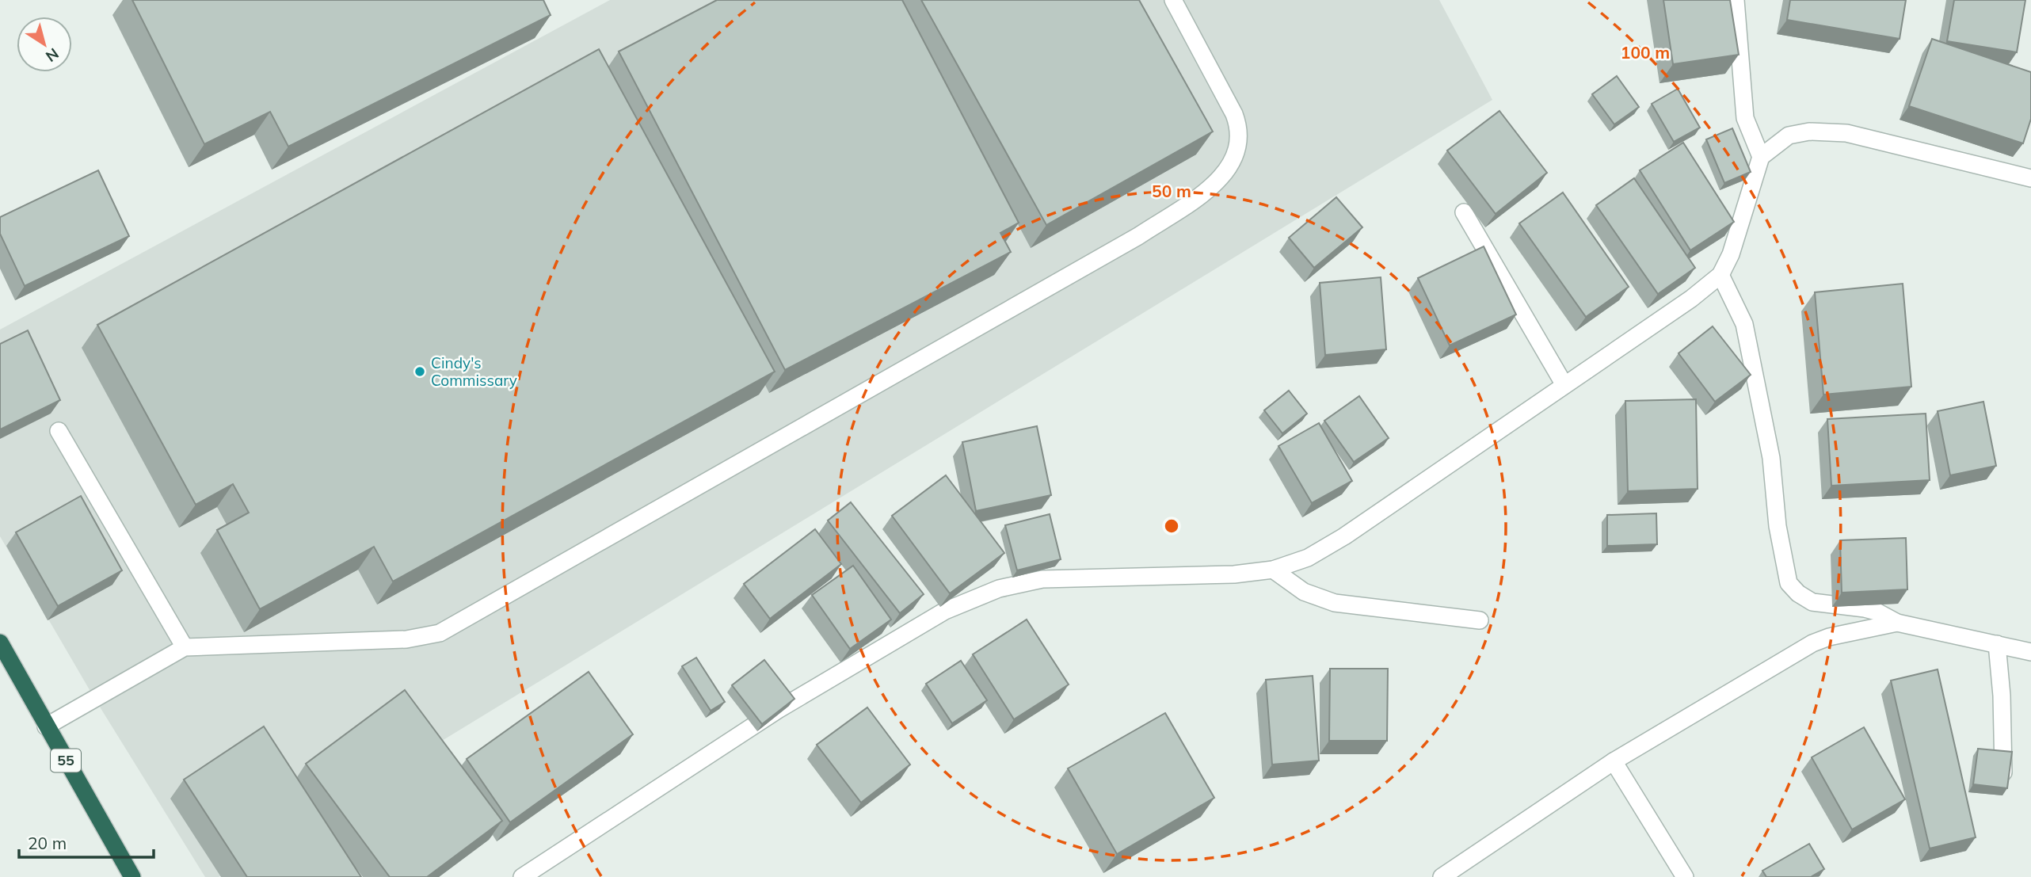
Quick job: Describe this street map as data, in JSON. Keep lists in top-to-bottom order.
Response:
{
  "streets": {
    "highway": ["55"]
  },
  "places": ["Cindy's Commissary"],
  "scale_bar": "20 m",
  "north": "bottom right",
  "rings": ["100 m", "50 m"]
}
